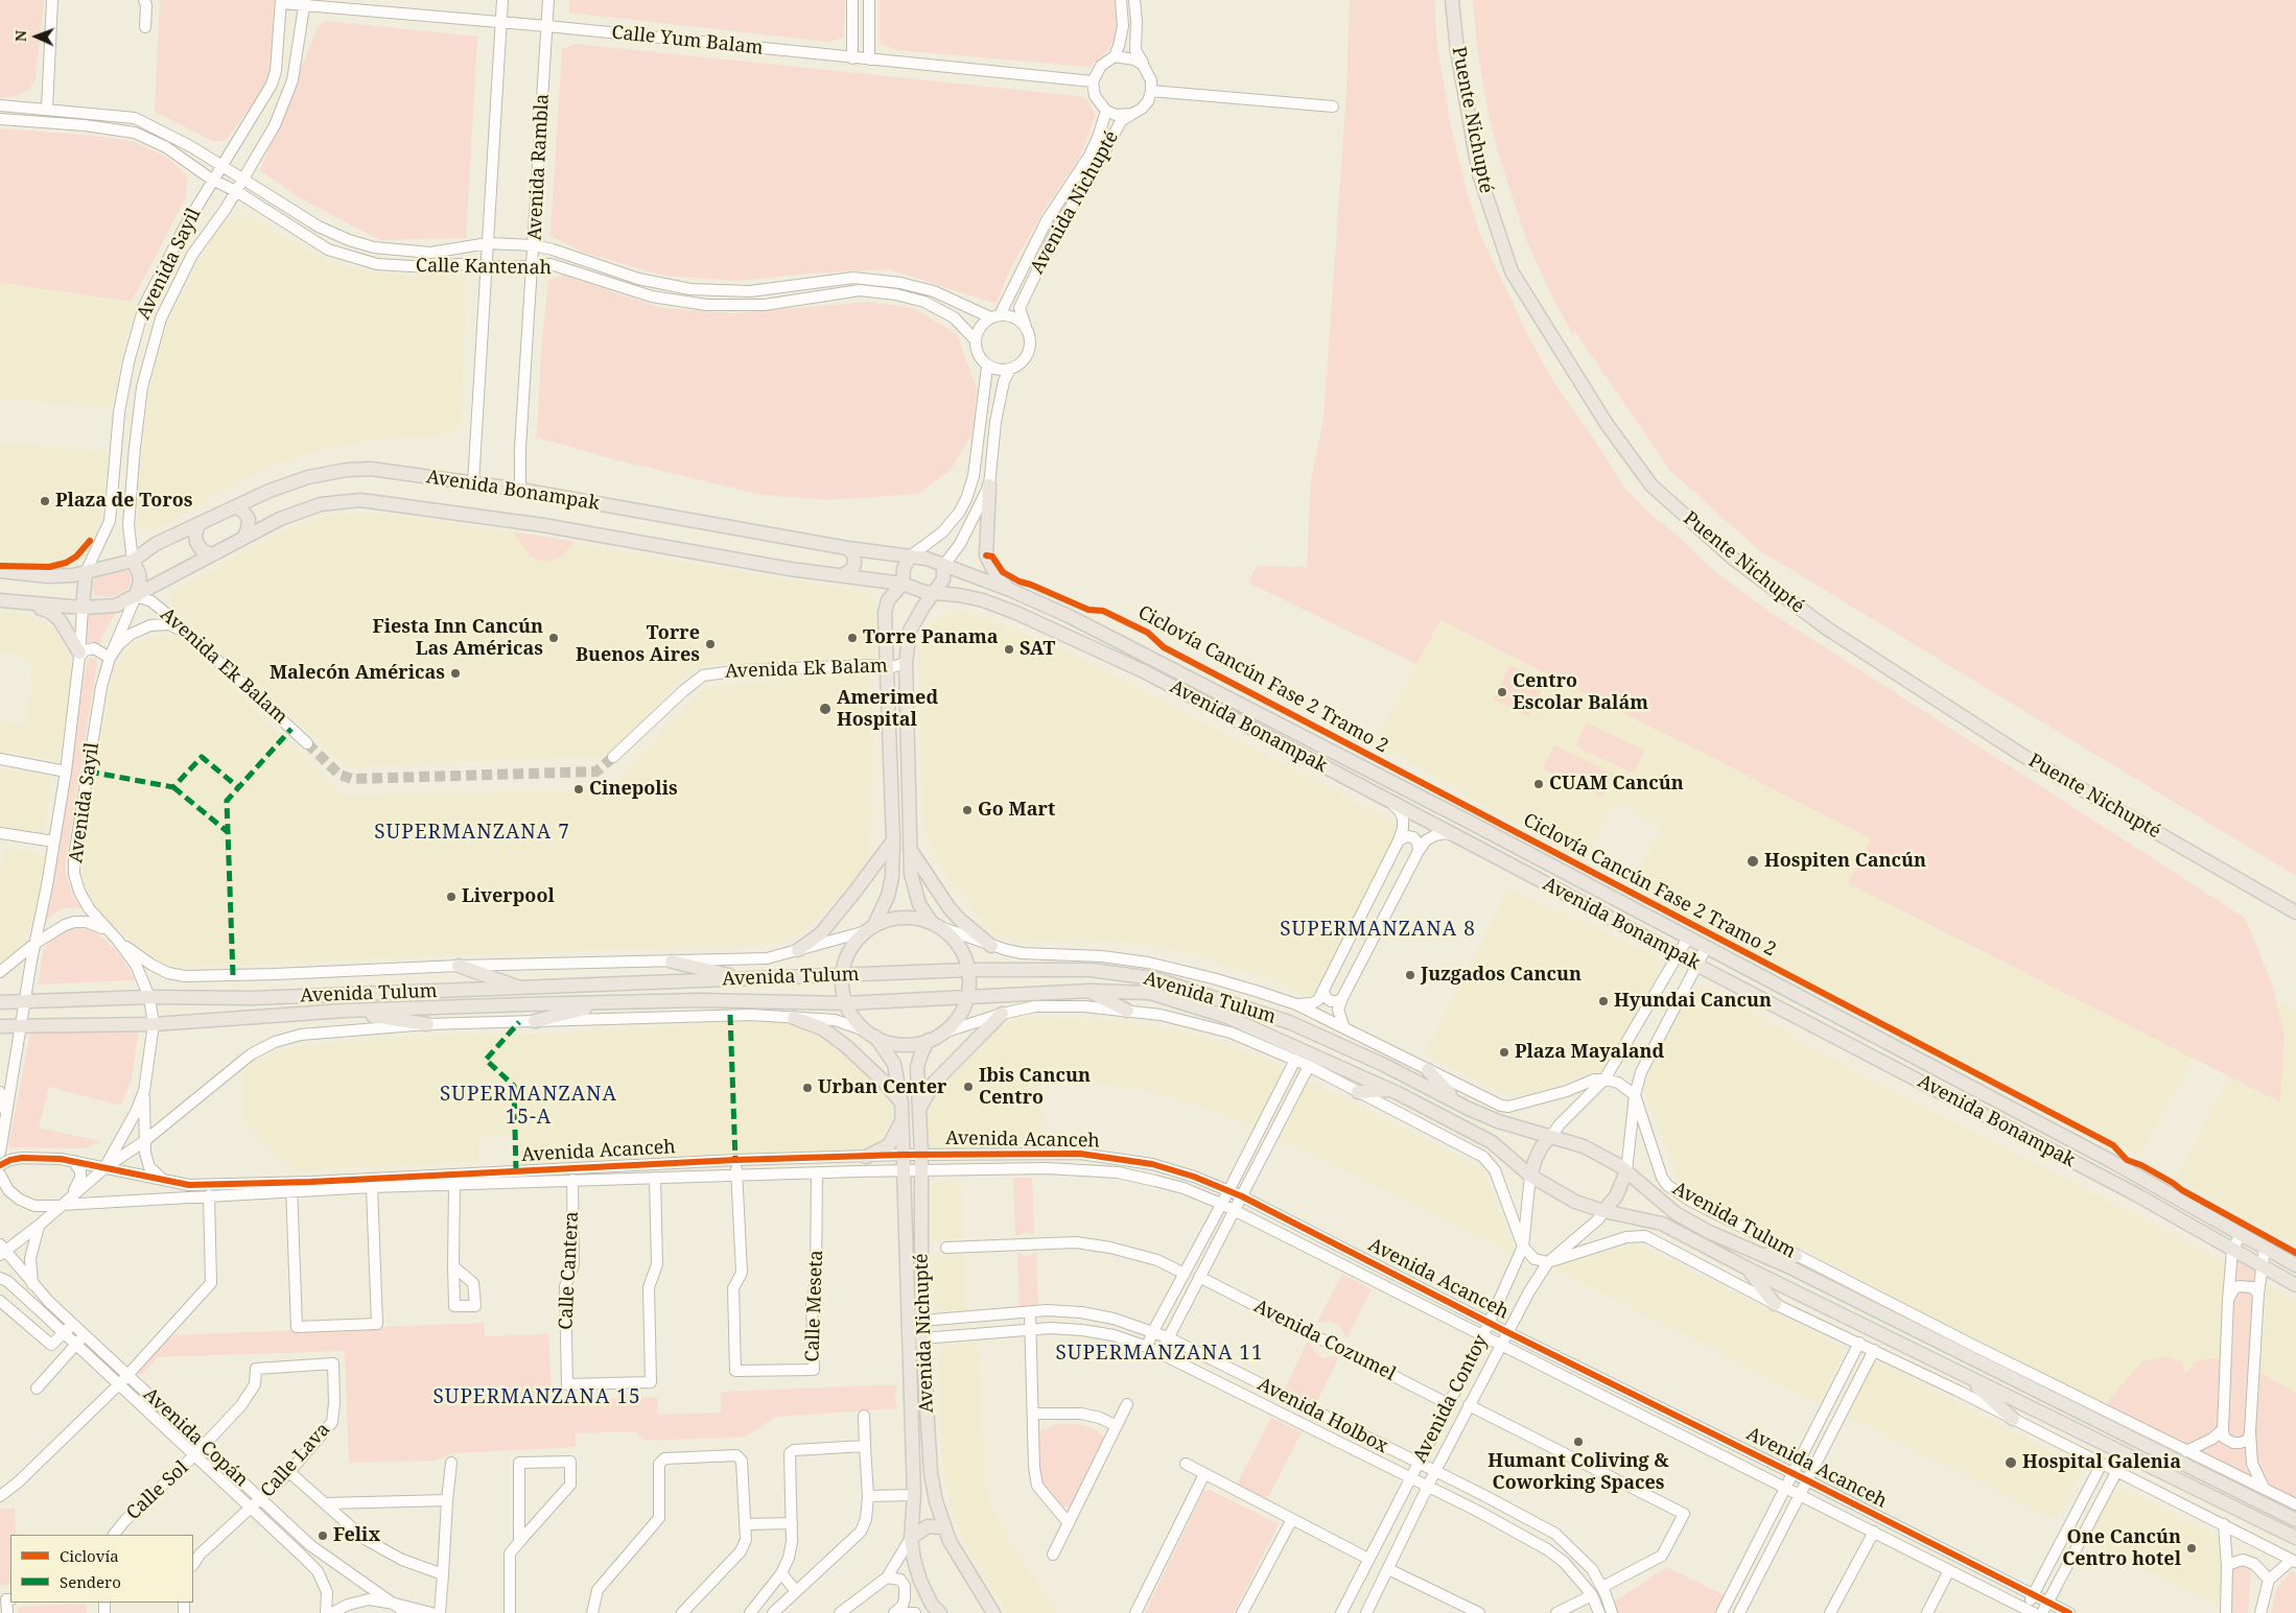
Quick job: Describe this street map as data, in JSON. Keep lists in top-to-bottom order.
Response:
{
  "streets": {
    "main road": [
      "Puente Nichupté",
      "Avenida Nichupté",
      "Avenida Bonampak",
      "Avenida Tulum"
    ],
    "street": [
      "Calle Yum Balam",
      "Avenida Rambla",
      "Avenida Sayil",
      "Calle Kantenah",
      "Avenida Ek Balam",
      "Avenida Acanceh",
      "Calle Cantera",
      "Calle Meseta",
      "Avenida Cozumel",
      "Avenida Contoy",
      "Avenida Holbox",
      "Avenida Copán",
      "Calle Lava",
      "Calle Sol"
    ],
    "cycle path": ["Ciclovía Cancún Fase 2 Tramo 2"]
  },
  "crossings": [
    ["Calle Yum Balam", "Avenida Rambla"],
    ["Calle Yum Balam", "Avenida Nichupté"],
    ["Calle Yum Balam", "Avenida Sayil"],
    ["Avenida Rambla", "Calle Kantenah"],
    ["Avenida Rambla", "Avenida Bonampak"],
    ["Avenida Nichupté", "Calle Kantenah"],
    ["Avenida Nichupté", "Avenida Tulum"],
    ["Avenida Nichupté", "Avenida Acanceh"],
    ["Avenida Nichupté", "Avenida Holbox"],
    ["Avenida Sayil", "Calle Kantenah"],
    ["Avenida Sayil", "Avenida Bonampak"],
    ["Avenida Sayil", "Avenida Ek Balam"],
    ["Avenida Sayil", "Avenida Tulum"],
    ["Avenida Bonampak", "Avenida Ek Balam"],
    ["Avenida Tulum", "Avenida Acanceh"],
    ["Avenida Tulum", "Avenida Contoy"],
    ["Avenida Acanceh", "Calle Cantera"],
    ["Avenida Acanceh", "Calle Meseta"],
    ["Avenida Acanceh", "Avenida Contoy"],
    ["Avenida Cozumel", "Avenida Contoy"],
    ["Avenida Contoy", "Avenida Holbox"],
    ["Avenida Copán", "Calle Lava"],
    ["Avenida Copán", "Calle Sol"],
    ["Calle Lava", "Calle Sol"]
  ],
  "districts": [
    "SUPERMANZANA 7",
    "SUPERMANZANA 8",
    "SUPERMANZANA 15-A",
    "SUPERMANZANA 11",
    "SUPERMANZANA 15"
  ],
  "places": [
    "Plaza de Toros",
    "Fiesta Inn Cancún Las Américas",
    "Torre Panama",
    "Torre Buenos Aires",
    "SAT",
    "Malecón Américas",
    "Centro Escolar Balám",
    "Amerimed Hospital",
    "CUAM Cancún",
    "Cinepolis",
    "Go Mart",
    "Hospiten Cancún",
    "Liverpool",
    "Juzgados Cancun",
    "Hyundai Cancun",
    "Plaza Mayaland",
    "Ibis Cancun Centro",
    "Urban Center",
    "Humant Coliving & Coworking Spaces",
    "Hospital Galenia",
    "Felix",
    "One Cancún Centro hotel"
  ],
  "legend": ["Ciclovía", "Sendero"],
  "north": "left"
}
